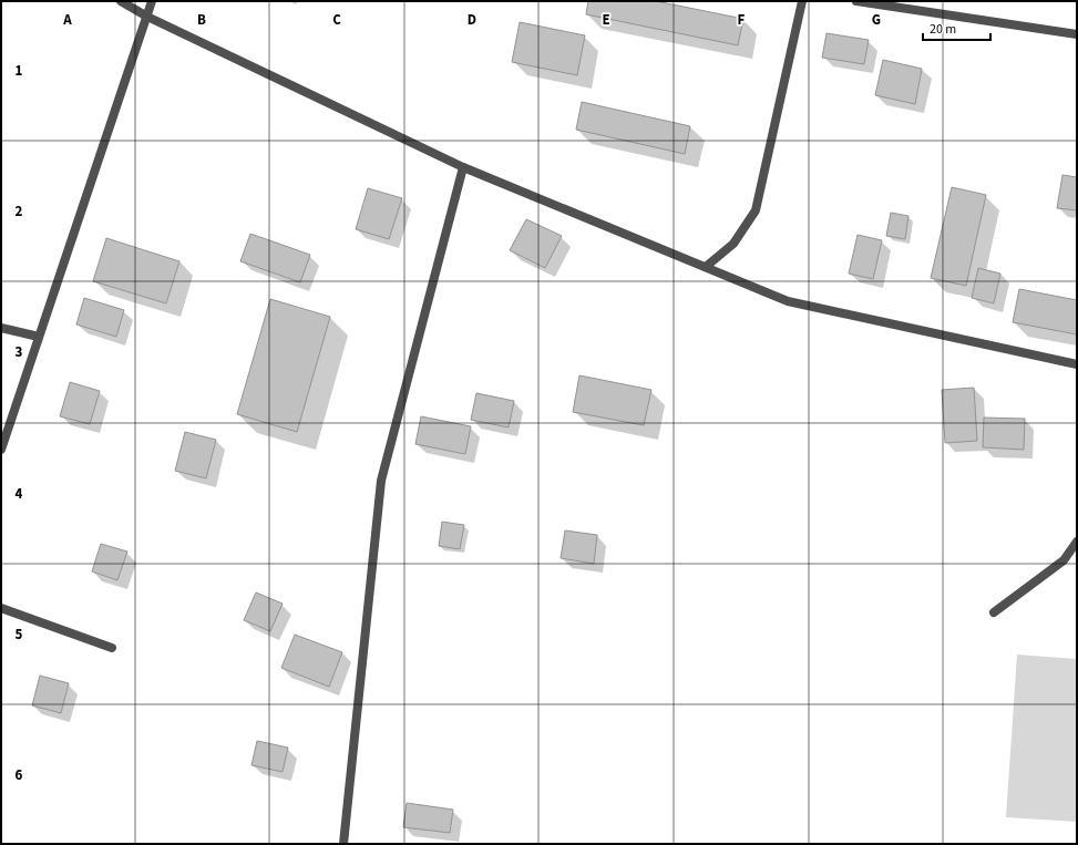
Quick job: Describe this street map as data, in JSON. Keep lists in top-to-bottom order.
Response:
{
  "scale_bar": "20 m",
  "grid": {
    "columns": [
      "A",
      "B",
      "C",
      "D",
      "E",
      "F",
      "G"
    ],
    "rows": [
      "1",
      "2",
      "3",
      "4",
      "5",
      "6"
    ]
  }
}
